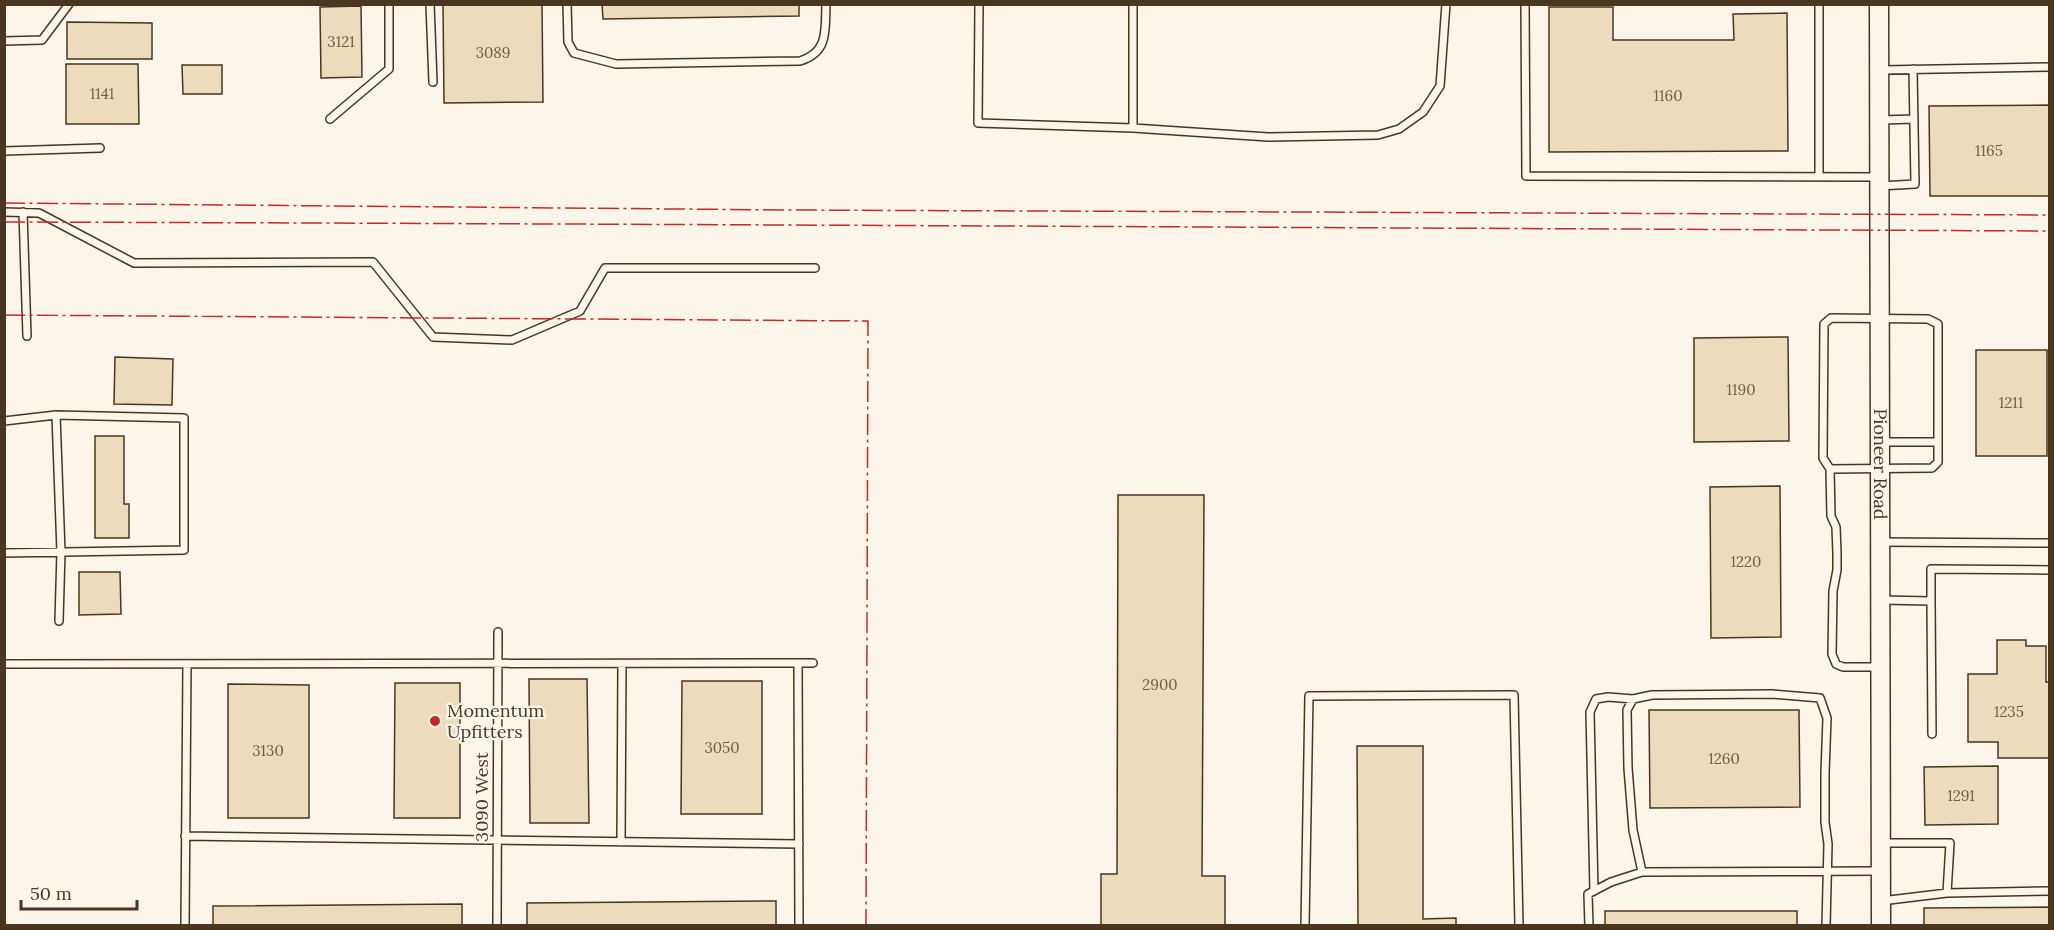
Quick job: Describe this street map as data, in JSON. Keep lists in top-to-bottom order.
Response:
{
  "streets": {
    "street": ["Pioneer Road"],
    "lane": ["3090 West"]
  },
  "places": ["Momentum Upfitters"],
  "house_numbers": [
    "3121",
    "3089",
    "1141",
    "1160",
    "1165",
    "1190",
    "1211",
    "1220",
    "2900",
    "1235",
    "3050",
    "3130",
    "1260",
    "1291"
  ],
  "scale_bar": "50 m"
}
